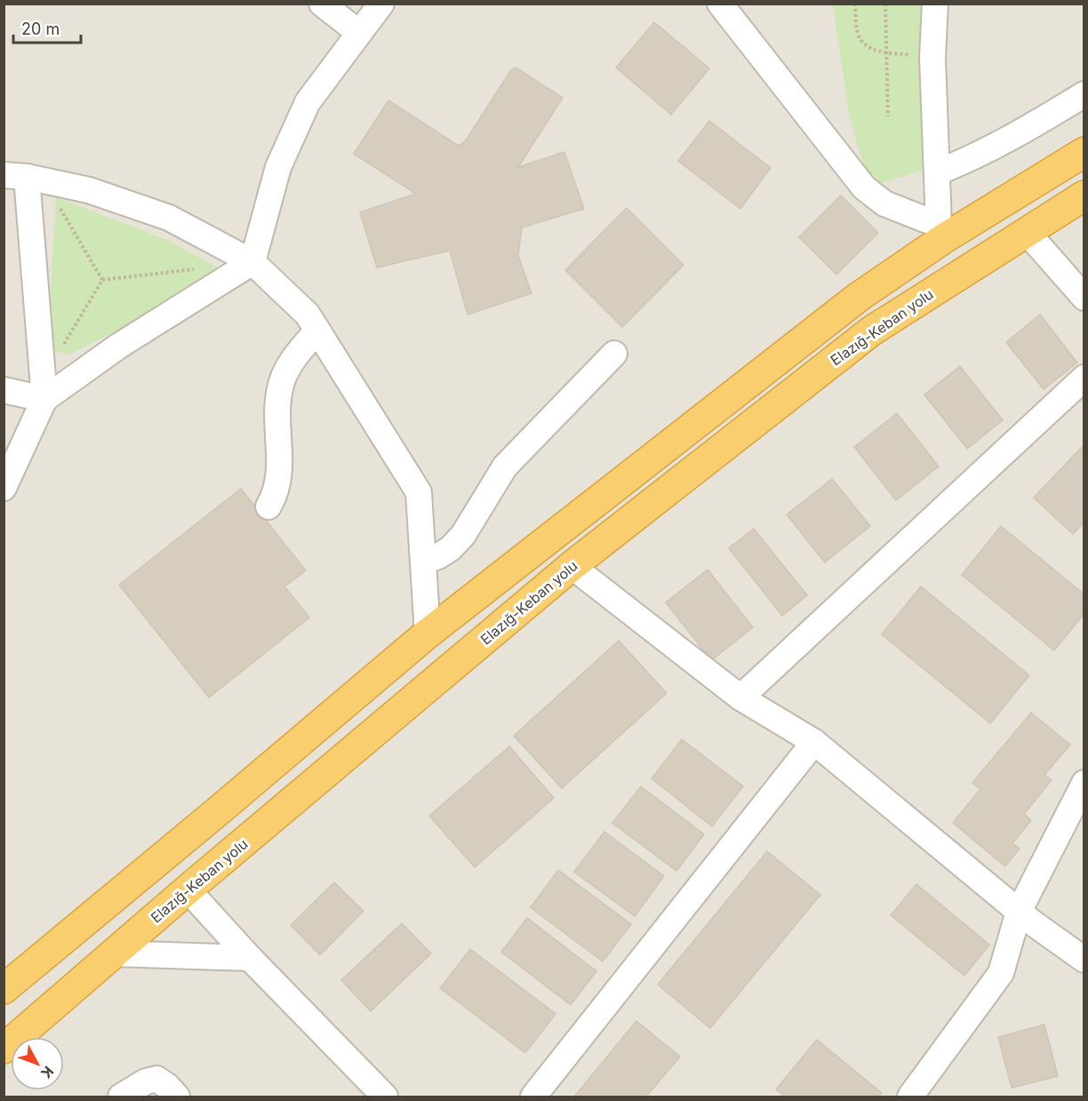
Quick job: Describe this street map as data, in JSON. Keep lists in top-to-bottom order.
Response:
{
  "streets": {
    "highway": ["Elazığ-Keban yolu"]
  },
  "scale_bar": "20 m",
  "north": "bottom right"
}
